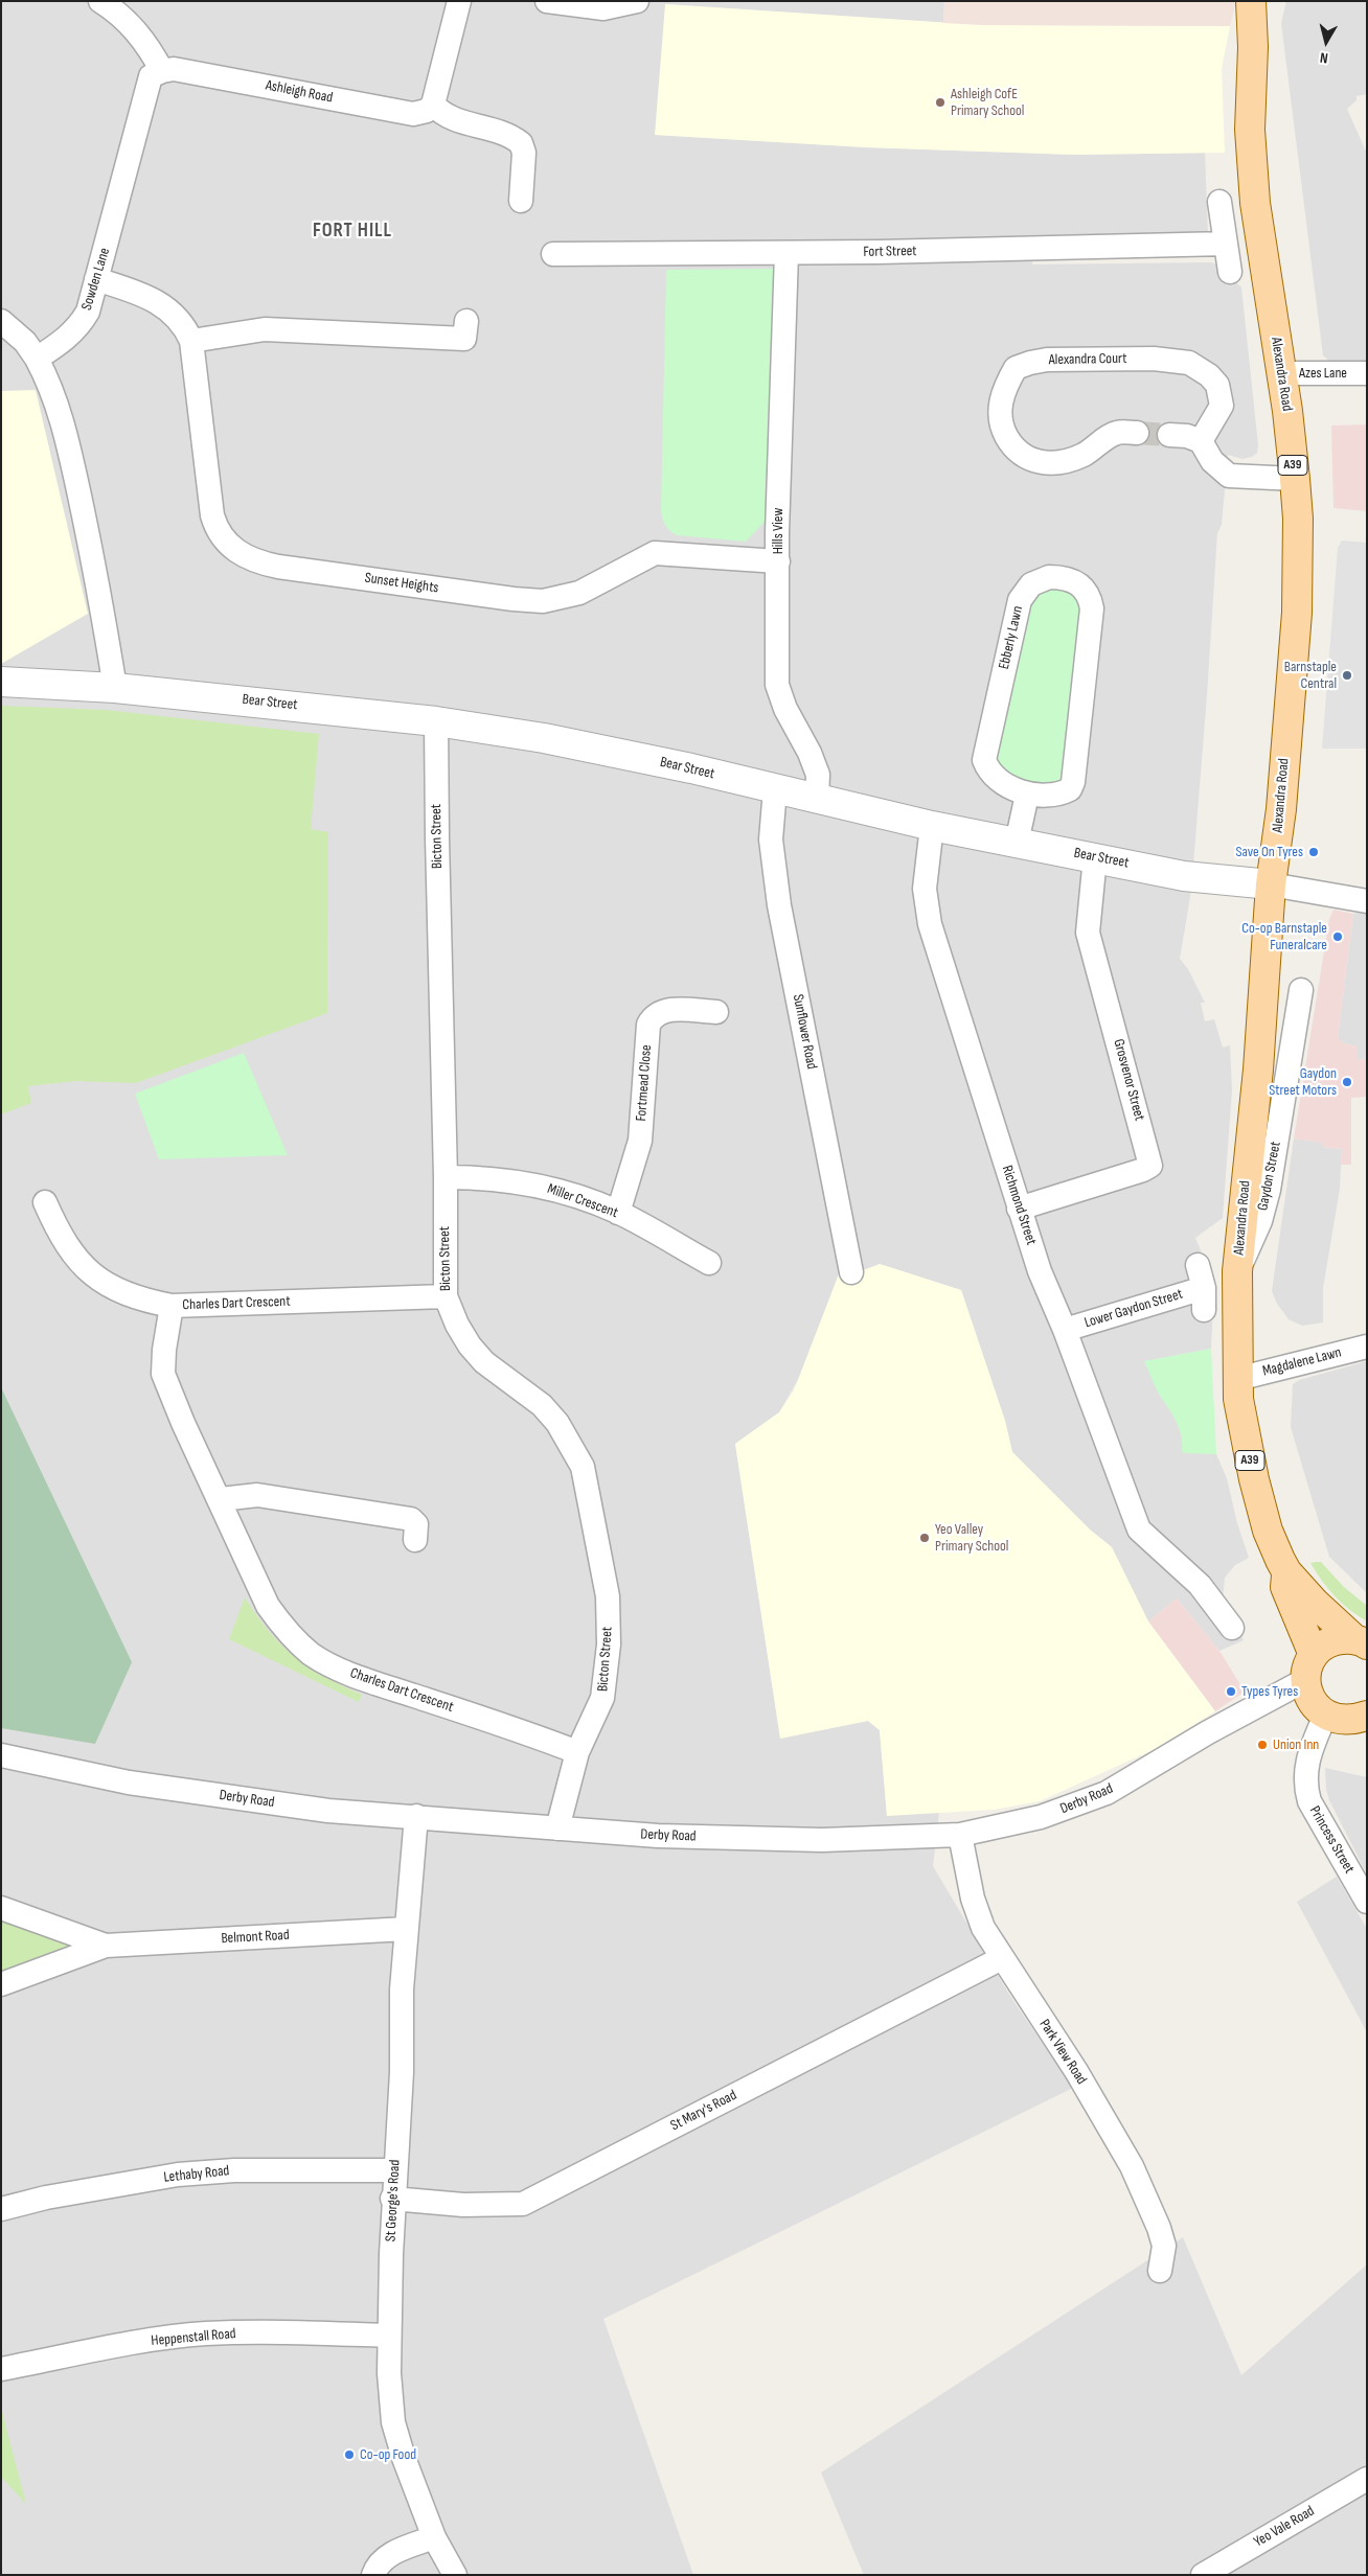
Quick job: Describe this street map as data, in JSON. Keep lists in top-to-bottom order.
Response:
{
  "streets": {
    "main road": ["Alexandra Road", "A39"],
    "street": [
      "Ashleigh Road",
      "Fort Street",
      "Sowden Lane",
      "Alexandra Court",
      "Azes Lane",
      "Hills View",
      "Sunset Heights",
      "Ebberly Lawn",
      "Bear Street",
      "Bicton Street",
      "Sunflower Road",
      "Grosvenor Street",
      "Fortmead Close",
      "Gaydon Street",
      "Miller Crescent",
      "Richmond Street",
      "Charles Dart Crescent",
      "Lower Gaydon Street",
      "Magdalene Lawn",
      "Derby Road",
      "Princess Street",
      "Belmont Road",
      "Park View Road",
      "St Mary's Road",
      "Lethaby Road",
      "St George's Road",
      "Heppenstall Road",
      "Yeo Vale Road"
    ]
  },
  "crossings": [
    ["Ashleigh Road", "Sowden Lane"],
    ["Fort Street", "Hills View"],
    ["Sowden Lane", "Sunset Heights"],
    ["Azes Lane", "Alexandra Road"],
    ["Alexandra Road", "Bear Street"],
    ["Alexandra Road", "Gaydon Street"],
    ["Alexandra Road", "Magdalene Lawn"],
    ["Alexandra Road", "Derby Road"],
    ["Alexandra Road", "Princess Street"],
    ["Hills View", "Sunset Heights"],
    ["Hills View", "Bear Street"],
    ["Bear Street", "Bicton Street"],
    ["Bear Street", "Sunflower Road"],
    ["Bear Street", "Grosvenor Street"],
    ["Bear Street", "Richmond Street"],
    ["Bicton Street", "Miller Crescent"],
    ["Bicton Street", "Charles Dart Crescent"],
    ["Bicton Street", "Derby Road"],
    ["Grosvenor Street", "Richmond Street"],
    ["Fortmead Close", "Miller Crescent"],
    ["Richmond Street", "Lower Gaydon Street"],
    ["Derby Road", "Park View Road"],
    ["Derby Road", "St George's Road"],
    ["Belmont Road", "St George's Road"],
    ["Park View Road", "St Mary's Road"],
    ["St Mary's Road", "St George's Road"],
    ["Lethaby Road", "St George's Road"],
    ["St George's Road", "Heppenstall Road"]
  ],
  "districts": ["FORT HILL"],
  "places": [
    "Ashleigh CofE Primary School",
    "Barnstaple Central",
    "Save On Tyres",
    "Co-op Barnstaple Funeralcare",
    "Gaydon Street Motors",
    "Yeo Valley Primary School",
    "Types Tyres",
    "Union Inn",
    "Co-op Food"
  ],
  "north": "bottom"
}
